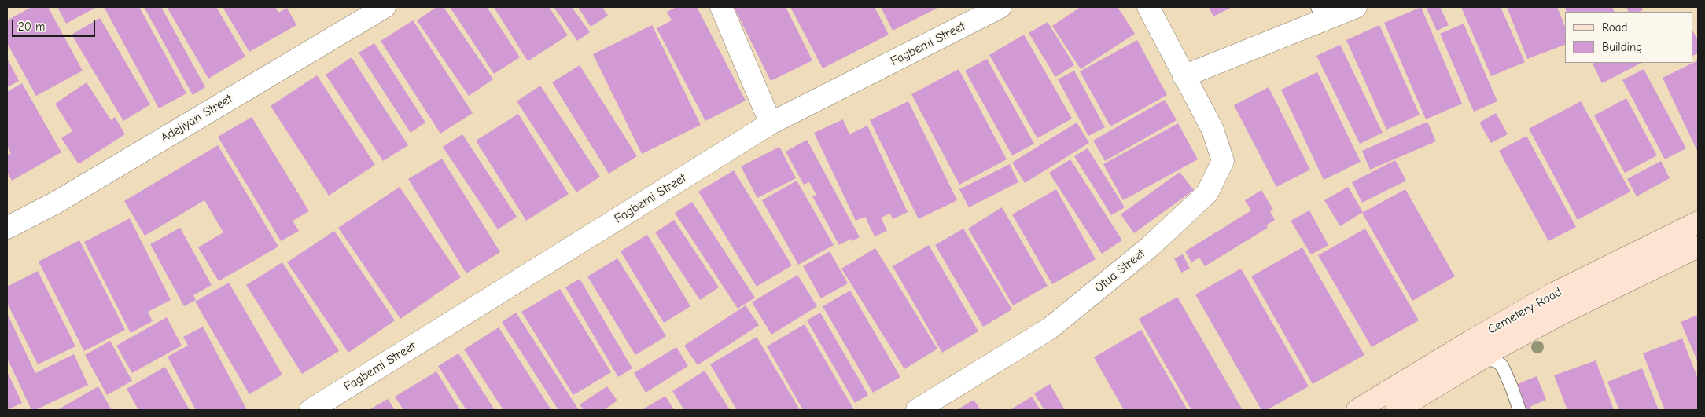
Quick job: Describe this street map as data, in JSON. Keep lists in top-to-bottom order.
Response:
{
  "streets": {
    "main road": ["Cemetery Road"],
    "street": ["Fagbemi Street", "Adejiyan Street", "Otua Street"]
  },
  "legend": ["Road", "Building"],
  "scale_bar": "20 m"
}
